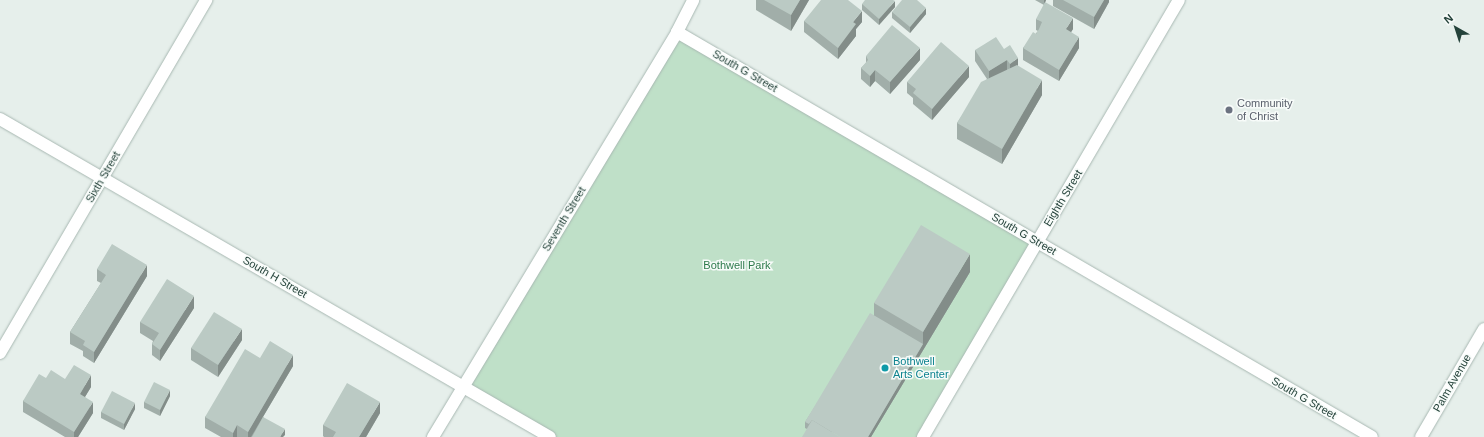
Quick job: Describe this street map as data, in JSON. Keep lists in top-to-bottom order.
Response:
{
  "streets": {
    "street": [
      "South G Street",
      "Sixth Street",
      "Eighth Street",
      "Seventh Street",
      "South H Street",
      "Palm Avenue"
    ]
  },
  "crossings": [
    ["South G Street", "Eighth Street"],
    ["South G Street", "Seventh Street"],
    ["Sixth Street", "South H Street"],
    ["Seventh Street", "South H Street"]
  ],
  "parks": ["Bothwell Park"],
  "places": ["Community of Christ", "Bothwell Arts Center"],
  "north": "top left"
}
